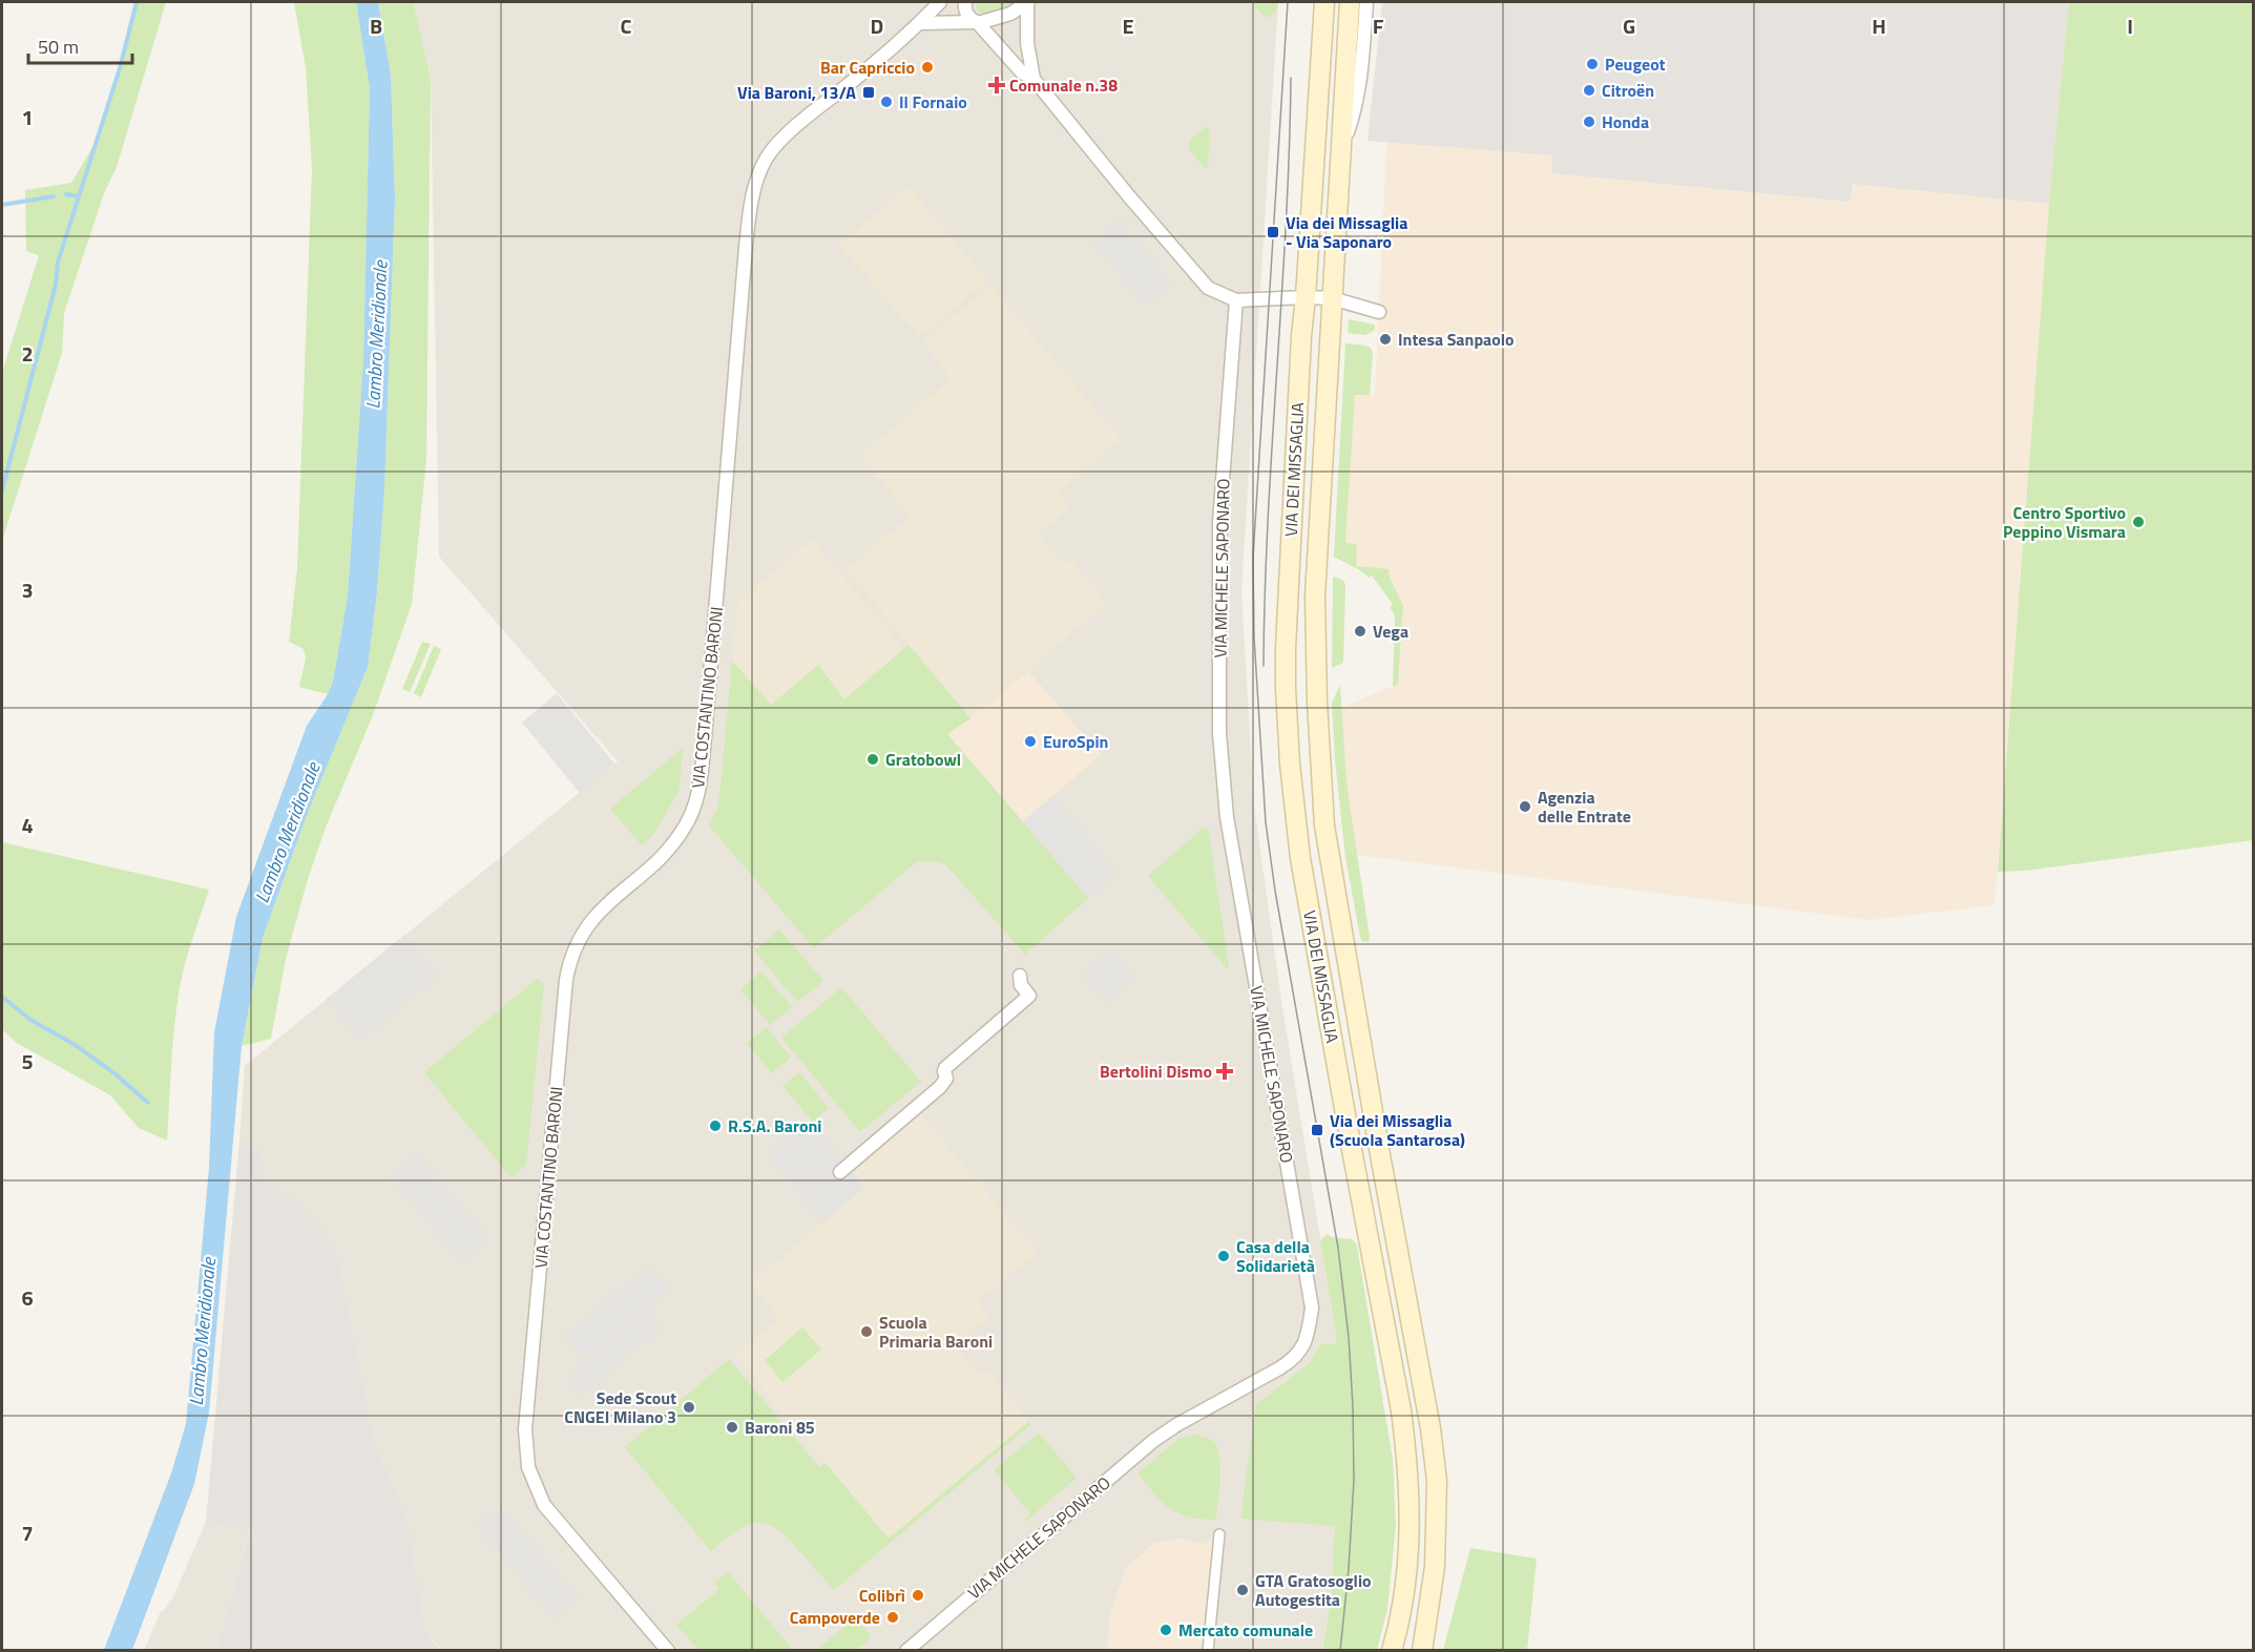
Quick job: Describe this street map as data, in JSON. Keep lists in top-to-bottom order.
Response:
{
  "streets": {
    "main road": ["VIA DEI MISSAGLIA"],
    "street": ["VIA MICHELE SAPONARO", "VIA COSTANTINO BARONI"]
  },
  "water": ["Lambro Meridionale"],
  "places": {
    "other": [
      "Peugeot",
      "Bar Capriccio",
      "Citroën",
      "Il Fornaio",
      "Honda",
      "Intesa Sanpaolo",
      "Centro Sportivo Peppino Vismara",
      "Vega",
      "EuroSpin",
      "Gratobowl",
      "Agenzia delle Entrate",
      "R.S.A. Baroni",
      "Casa della Solidarietà",
      "Scuola Primaria Baroni",
      "Sede Scout CNGEI Milano 3",
      "Baroni 85",
      "GTA Gratosoglio Autogestita",
      "Colibrì",
      "Campoverde",
      "Mercato comunale"
    ],
    "health": ["Comunale n.38", "Bertolini Dismo"],
    "transit": ["Via Baroni, 13/A", "Via dei Missaglia - Via Saponaro", "Via dei Missaglia (Scuola Santarosa)"]
  },
  "scale_bar": "50 m",
  "grid": {
    "columns": [
      "B",
      "C",
      "D",
      "E",
      "F",
      "G",
      "H",
      "I"
    ],
    "rows": [
      "1",
      "2",
      "3",
      "4",
      "5",
      "6",
      "7"
    ]
  }
}
